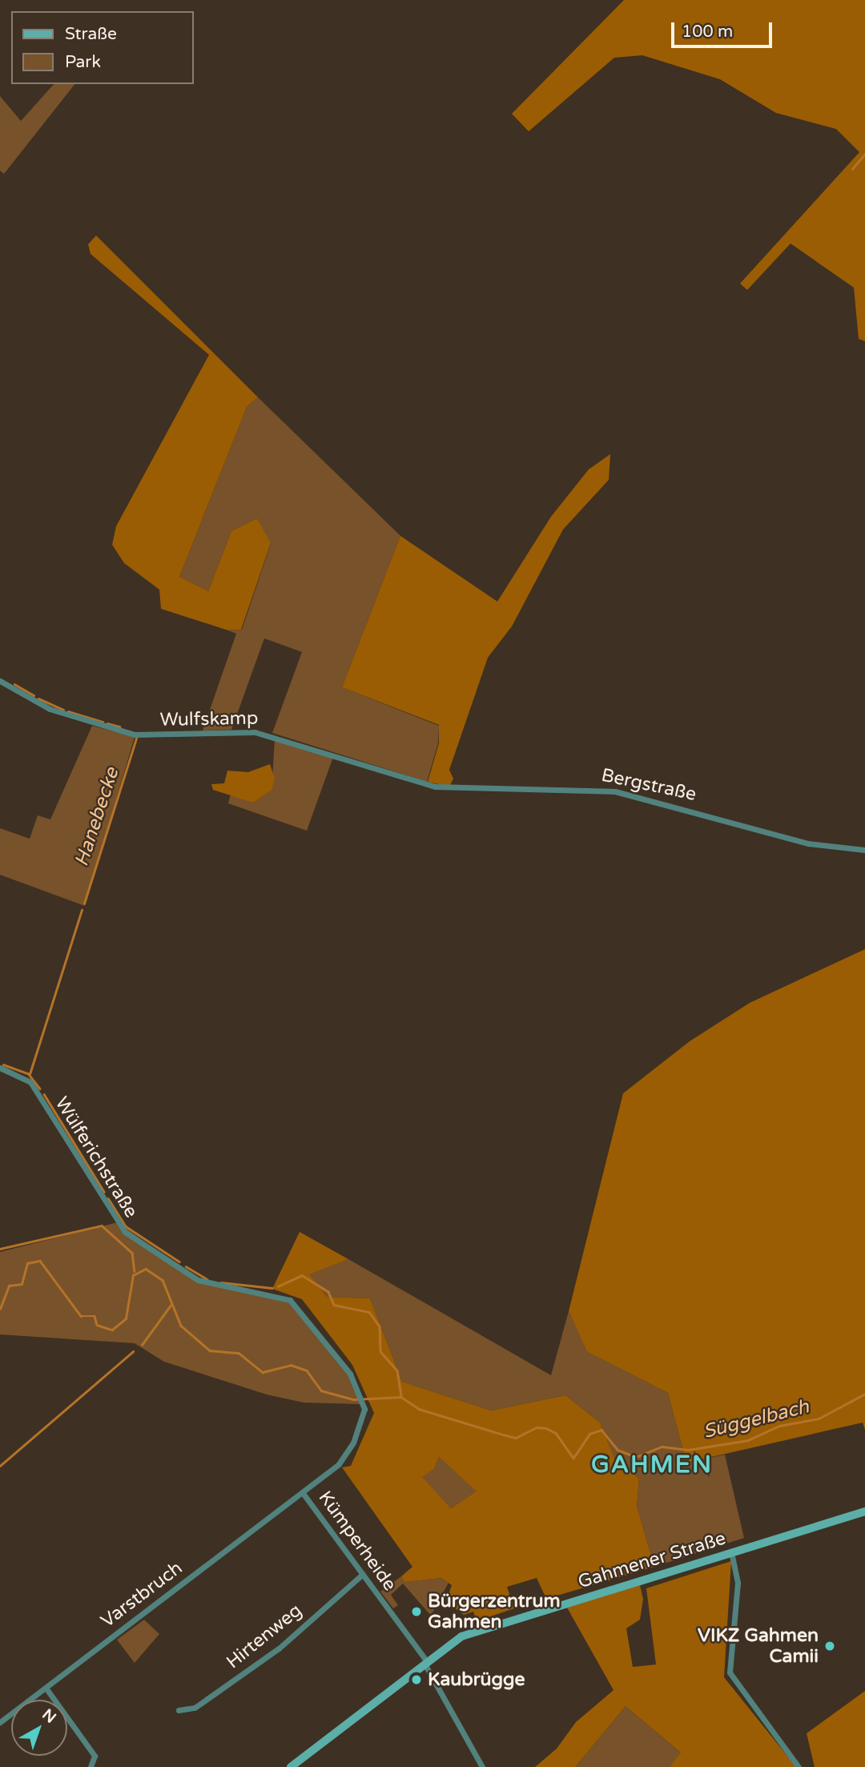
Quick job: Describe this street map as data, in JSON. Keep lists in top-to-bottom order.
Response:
{
  "streets": {
    "main road": ["Gahmener Straße"],
    "street": [
      "Wulfskamp",
      "Bergstraße",
      "Wülferichstraße",
      "Kümperheide",
      "Varstbruch",
      "Hirtenweg"
    ]
  },
  "crossings": [
    ["Wulfskamp", "Bergstraße"],
    ["Wülferichstraße", "Kümperheide"],
    ["Wülferichstraße", "Varstbruch"],
    ["Kümperheide", "Gahmener Straße"],
    ["Kümperheide", "Varstbruch"],
    ["Kümperheide", "Hirtenweg"]
  ],
  "districts": ["GAHMEN"],
  "water": ["Hanebecke", "Süggelbach"],
  "places": ["Bürgerzentrum Gahmen", "VIKZ Gahmen Camii", "Kaubrügge"],
  "legend": ["Straße", "Park"],
  "scale_bar": "100 m",
  "north": "top right"
}
